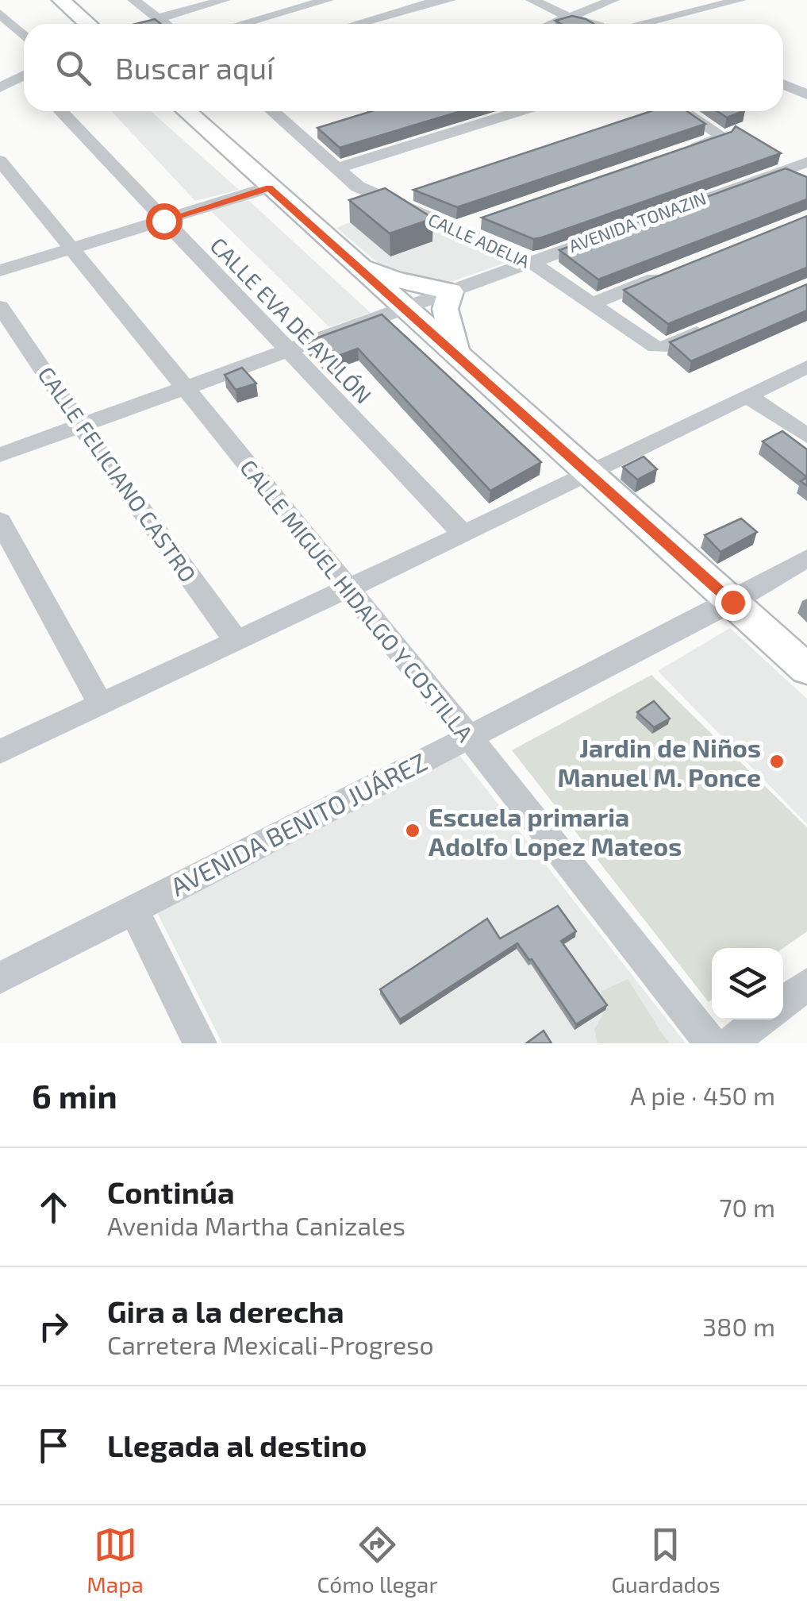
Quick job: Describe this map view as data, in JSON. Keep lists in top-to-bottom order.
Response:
{
  "streets": {
    "street": [
      "AVENIDA TONAZIN",
      "CALLE ADELIA",
      "CALLE EVA DE AYLLÓN",
      "CALLE FELICIANO CASTRO",
      "CALLE MIGUEL HIDALGO Y COSTILLA",
      "AVENIDA BENITO JUÁREZ"
    ]
  },
  "crossings": [
    ["AVENIDA TONAZIN", "CALLE ADELIA"],
    ["AVENIDA TONAZIN", "CALLE EVA DE AYLLÓN"],
    ["AVENIDA TONAZIN", "CALLE FELICIANO CASTRO"],
    ["AVENIDA TONAZIN", "CALLE MIGUEL HIDALGO Y COSTILLA"],
    ["CALLE MIGUEL HIDALGO Y COSTILLA", "AVENIDA BENITO JUÁREZ"]
  ],
  "places": ["Jardin de Niños Manuel M. Ponce", "Escuela primaria Adolfo Lopez Mateos"],
  "page": {
    "search": "Buscar aquí",
    "heading": ["6 min", "A pie · 450 m"],
    "list": [
      ["Continúa", "Avenida Martha Canizales", "70 m"],
      ["Gira a la derecha", "Carretera Mexicali-Progreso", "380 m"],
      "Llegada al destino"
    ],
    "nav": ["Mapa", "Cómo llegar", "Guardados"]
  }
}
